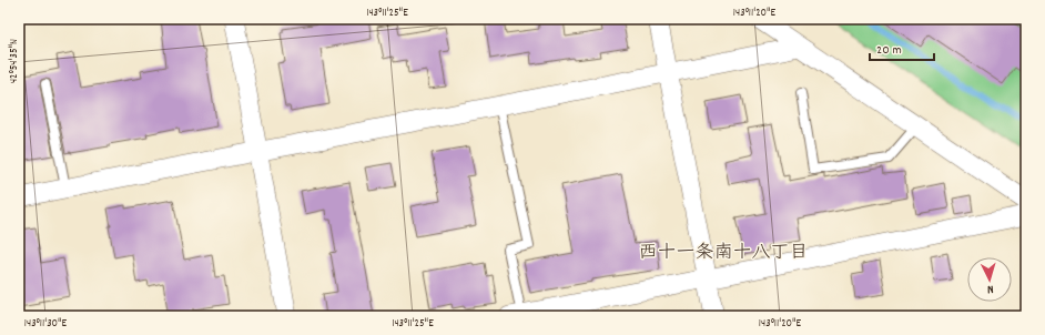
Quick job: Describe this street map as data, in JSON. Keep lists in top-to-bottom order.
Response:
{
  "districts": ["西十一条南十八丁目"],
  "scale_bar": "20 m",
  "north": "bottom",
  "coordinates": [
    "143°11'25\"E",
    "143°11'20\"E",
    "42°54'35\"N",
    "143°11'30\"E"
  ]
}
